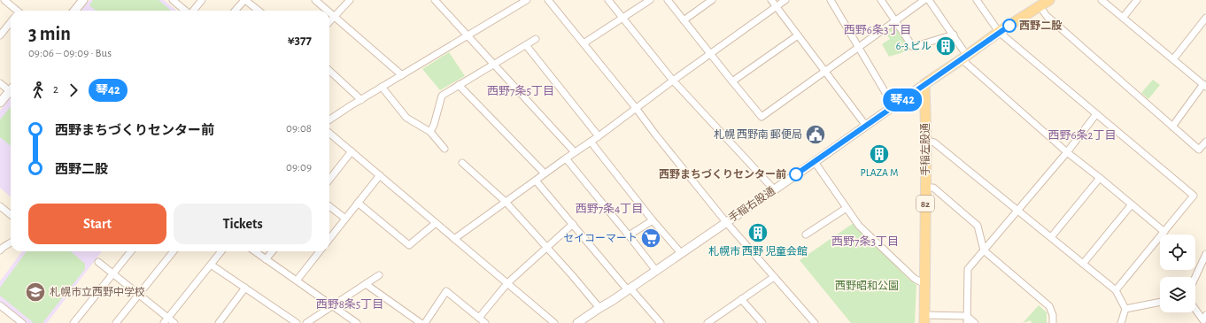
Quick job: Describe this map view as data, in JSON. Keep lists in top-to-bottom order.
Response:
{
  "streets": {
    "main road": ["手稲左股通", "82"],
    "street": ["手稲右股通"]
  },
  "crossings": [
    ["手稲左股通", "手稲右股通"]
  ],
  "districts": [
    "西野6条3丁目",
    "西野7条5丁目",
    "西野6条2丁目",
    "西野7条4丁目",
    "西野7条3丁目",
    "西野8条5丁目"
  ],
  "parks": ["西野昭和公園"],
  "places": {
    "other": ["西野二股", "西野まちづくりセンター前"],
    "building": ["6-3 ビル", "PLAZA M", "札幌市 西野 児童会館"],
    "public building": ["札幌 西野南 郵便局"],
    "supermarket": ["セイコーマート"],
    "school or university": ["札幌市立西野中学校"]
  },
  "lines": ["bus line 琴42"],
  "page": {
    "on_map": "琴42",
    "heading": ["3 min", "09:06 – 09:09 · Bus", "¥377"],
    "legs": ["2", "琴42"],
    "list": [
      {
        "name": "西野まちづくりセンター前",
        "value": "09:08"
      },
      {
        "name": "西野二股",
        "value": "09:09"
      }
    ],
    "buttons": ["Start", "Tickets"]
  }
}
